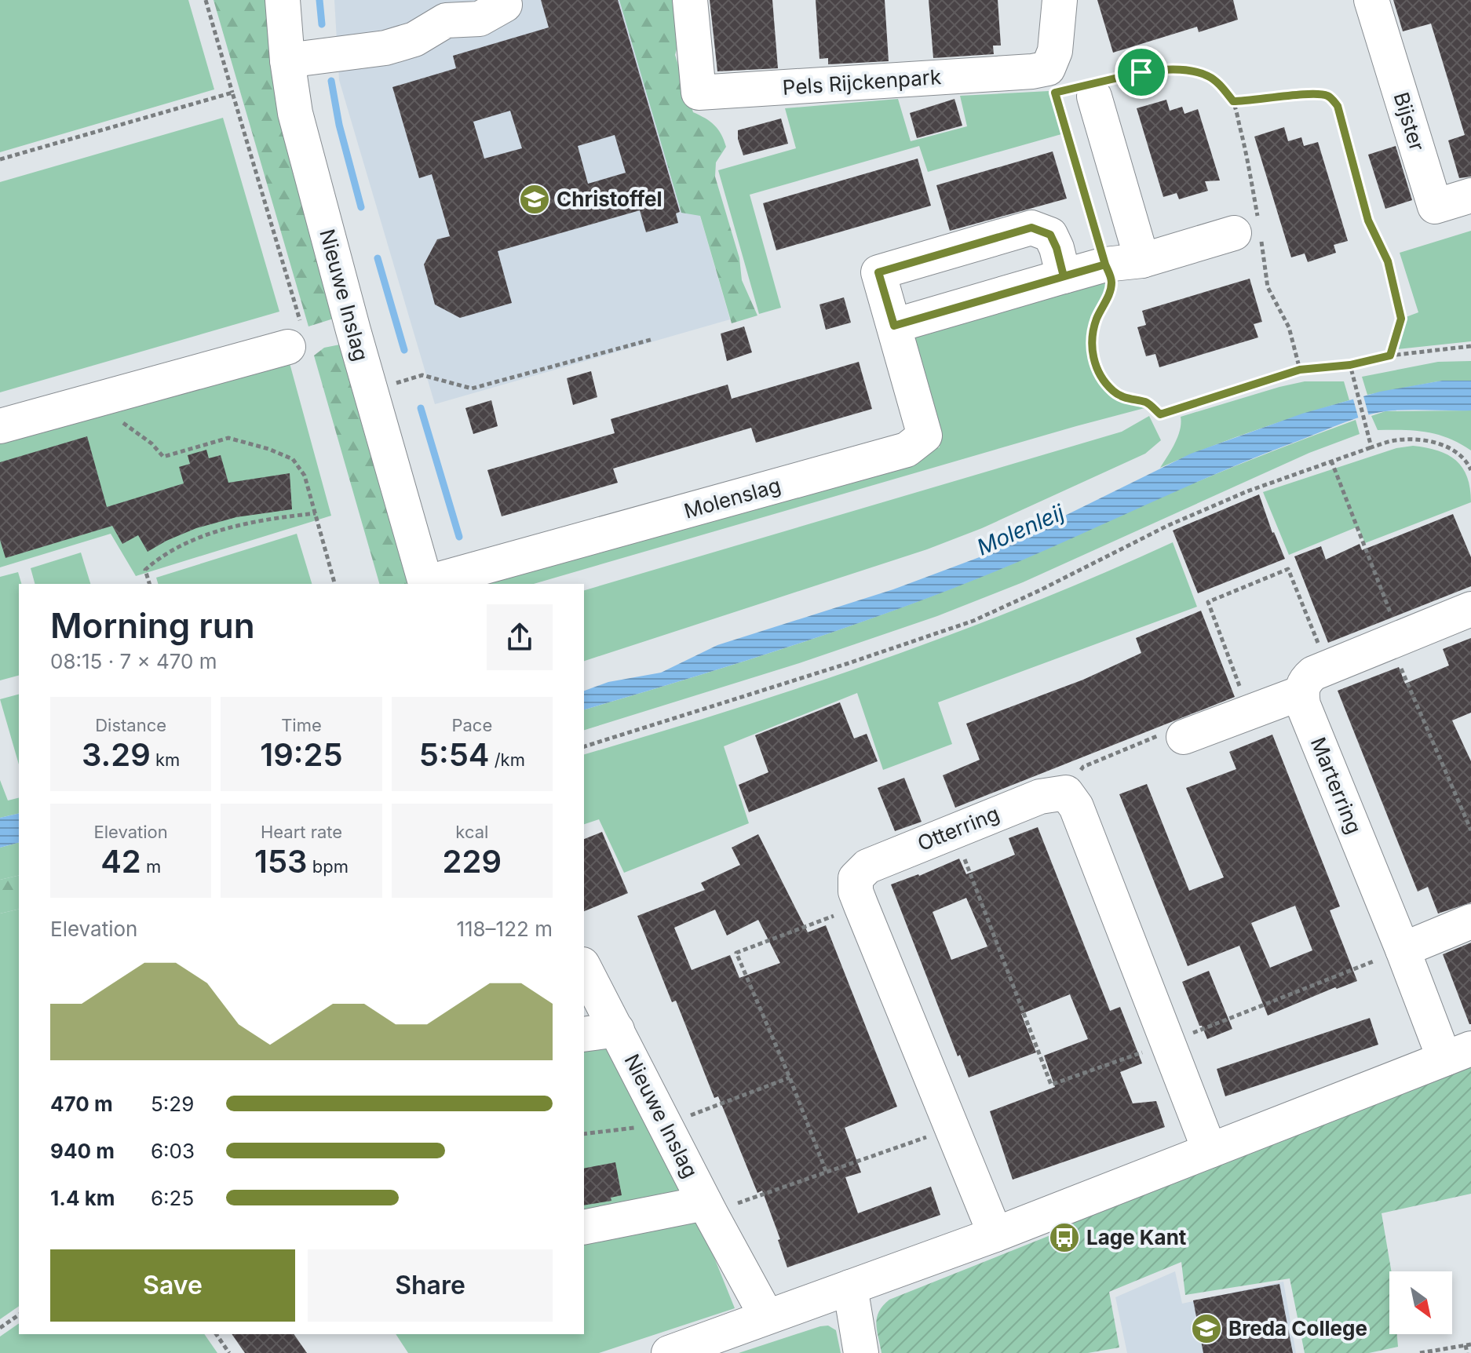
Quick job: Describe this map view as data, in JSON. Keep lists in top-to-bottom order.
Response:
{
  "streets": {
    "street": [
      "Pels Rijckenpark",
      "Bijster",
      "Nieuwe Inslag",
      "Molenslag",
      "Marterring",
      "Otterring"
    ]
  },
  "water": ["Molenleij"],
  "places": {
    "school or university": ["Christoffel", "Breda College"],
    "bus stop": ["Lage Kant"]
  },
  "north": "bottom right",
  "page": {
    "heading": ["Morning run", "08:15 · 7 × 470 m"],
    "stats": [
      ["Distance", "3.29 km"],
      ["Time", "19:25"],
      ["Pace", "5:54 /km"],
      ["Elevation", "42 m"],
      ["Heart rate", "153 bpm"],
      ["kcal", "229"]
    ],
    "chart": ["Elevation", "118–122 m"],
    "list": [
      {
        "name": "470 m",
        "note": "5:29"
      },
      {
        "name": "940 m",
        "note": "6:03"
      },
      {
        "name": "1.4 km",
        "note": "6:25"
      }
    ],
    "buttons": ["Save", "Share"]
  }
}
